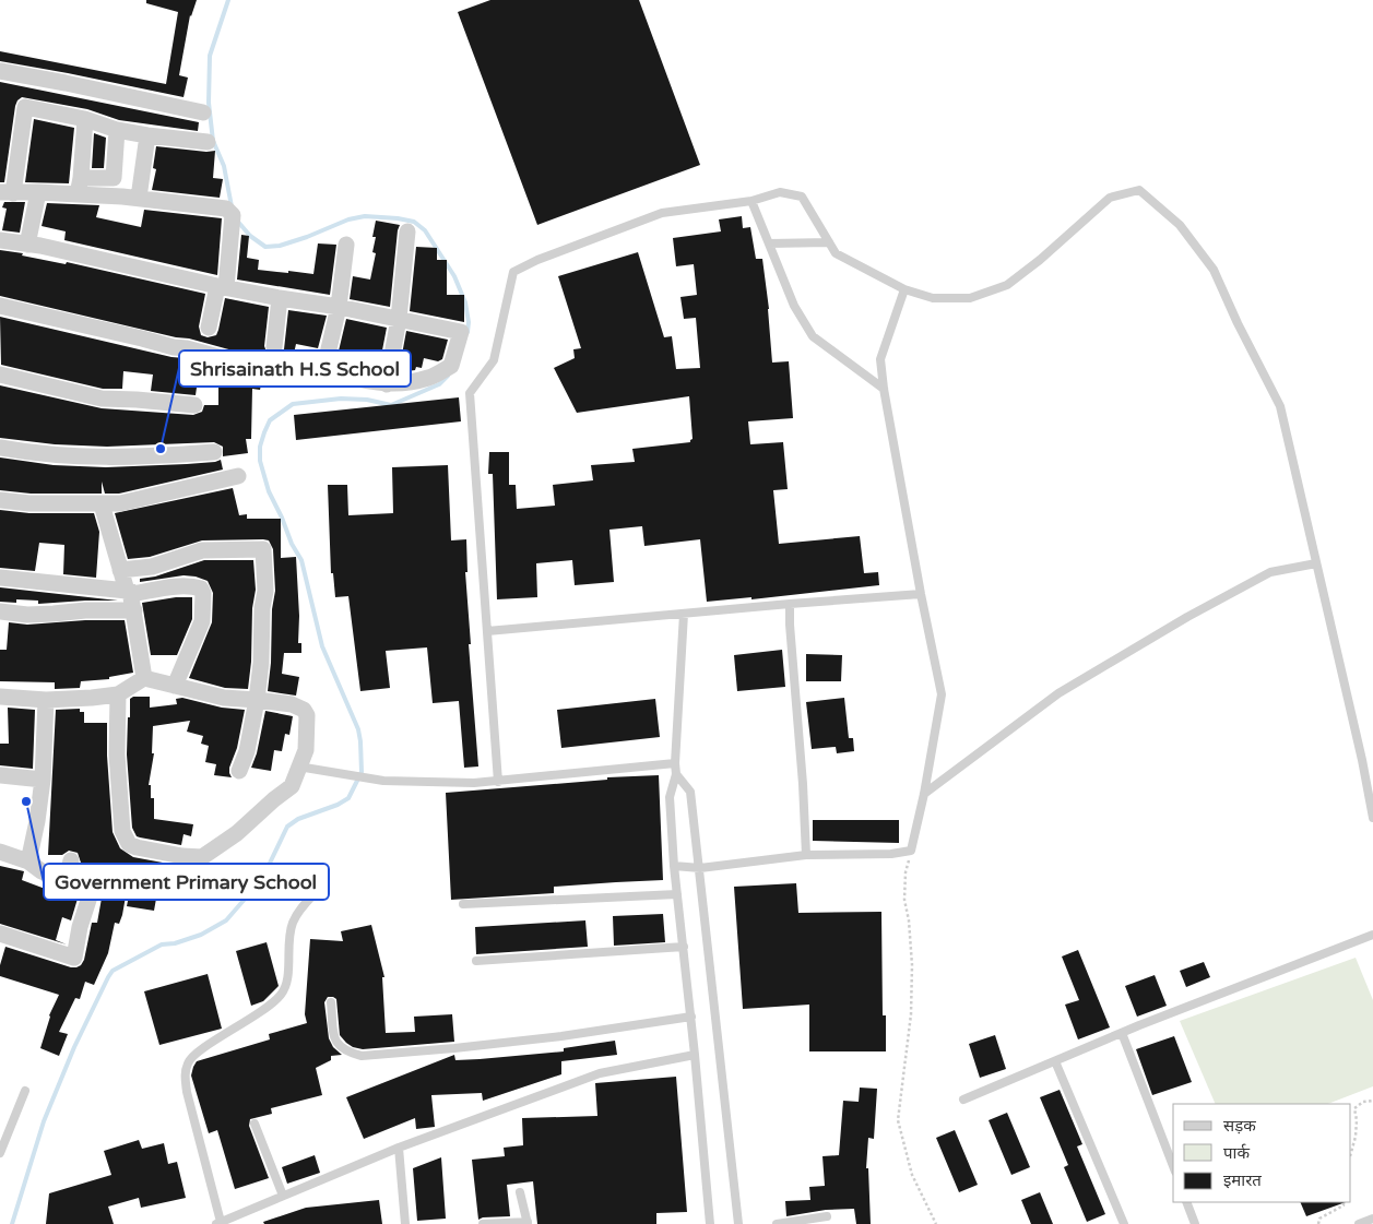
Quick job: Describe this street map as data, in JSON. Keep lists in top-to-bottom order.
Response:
{
  "places": ["Shrisainath H.S School", "Government Primary School"],
  "legend": ["सड़क", "पार्क", "इमारत"]
}
